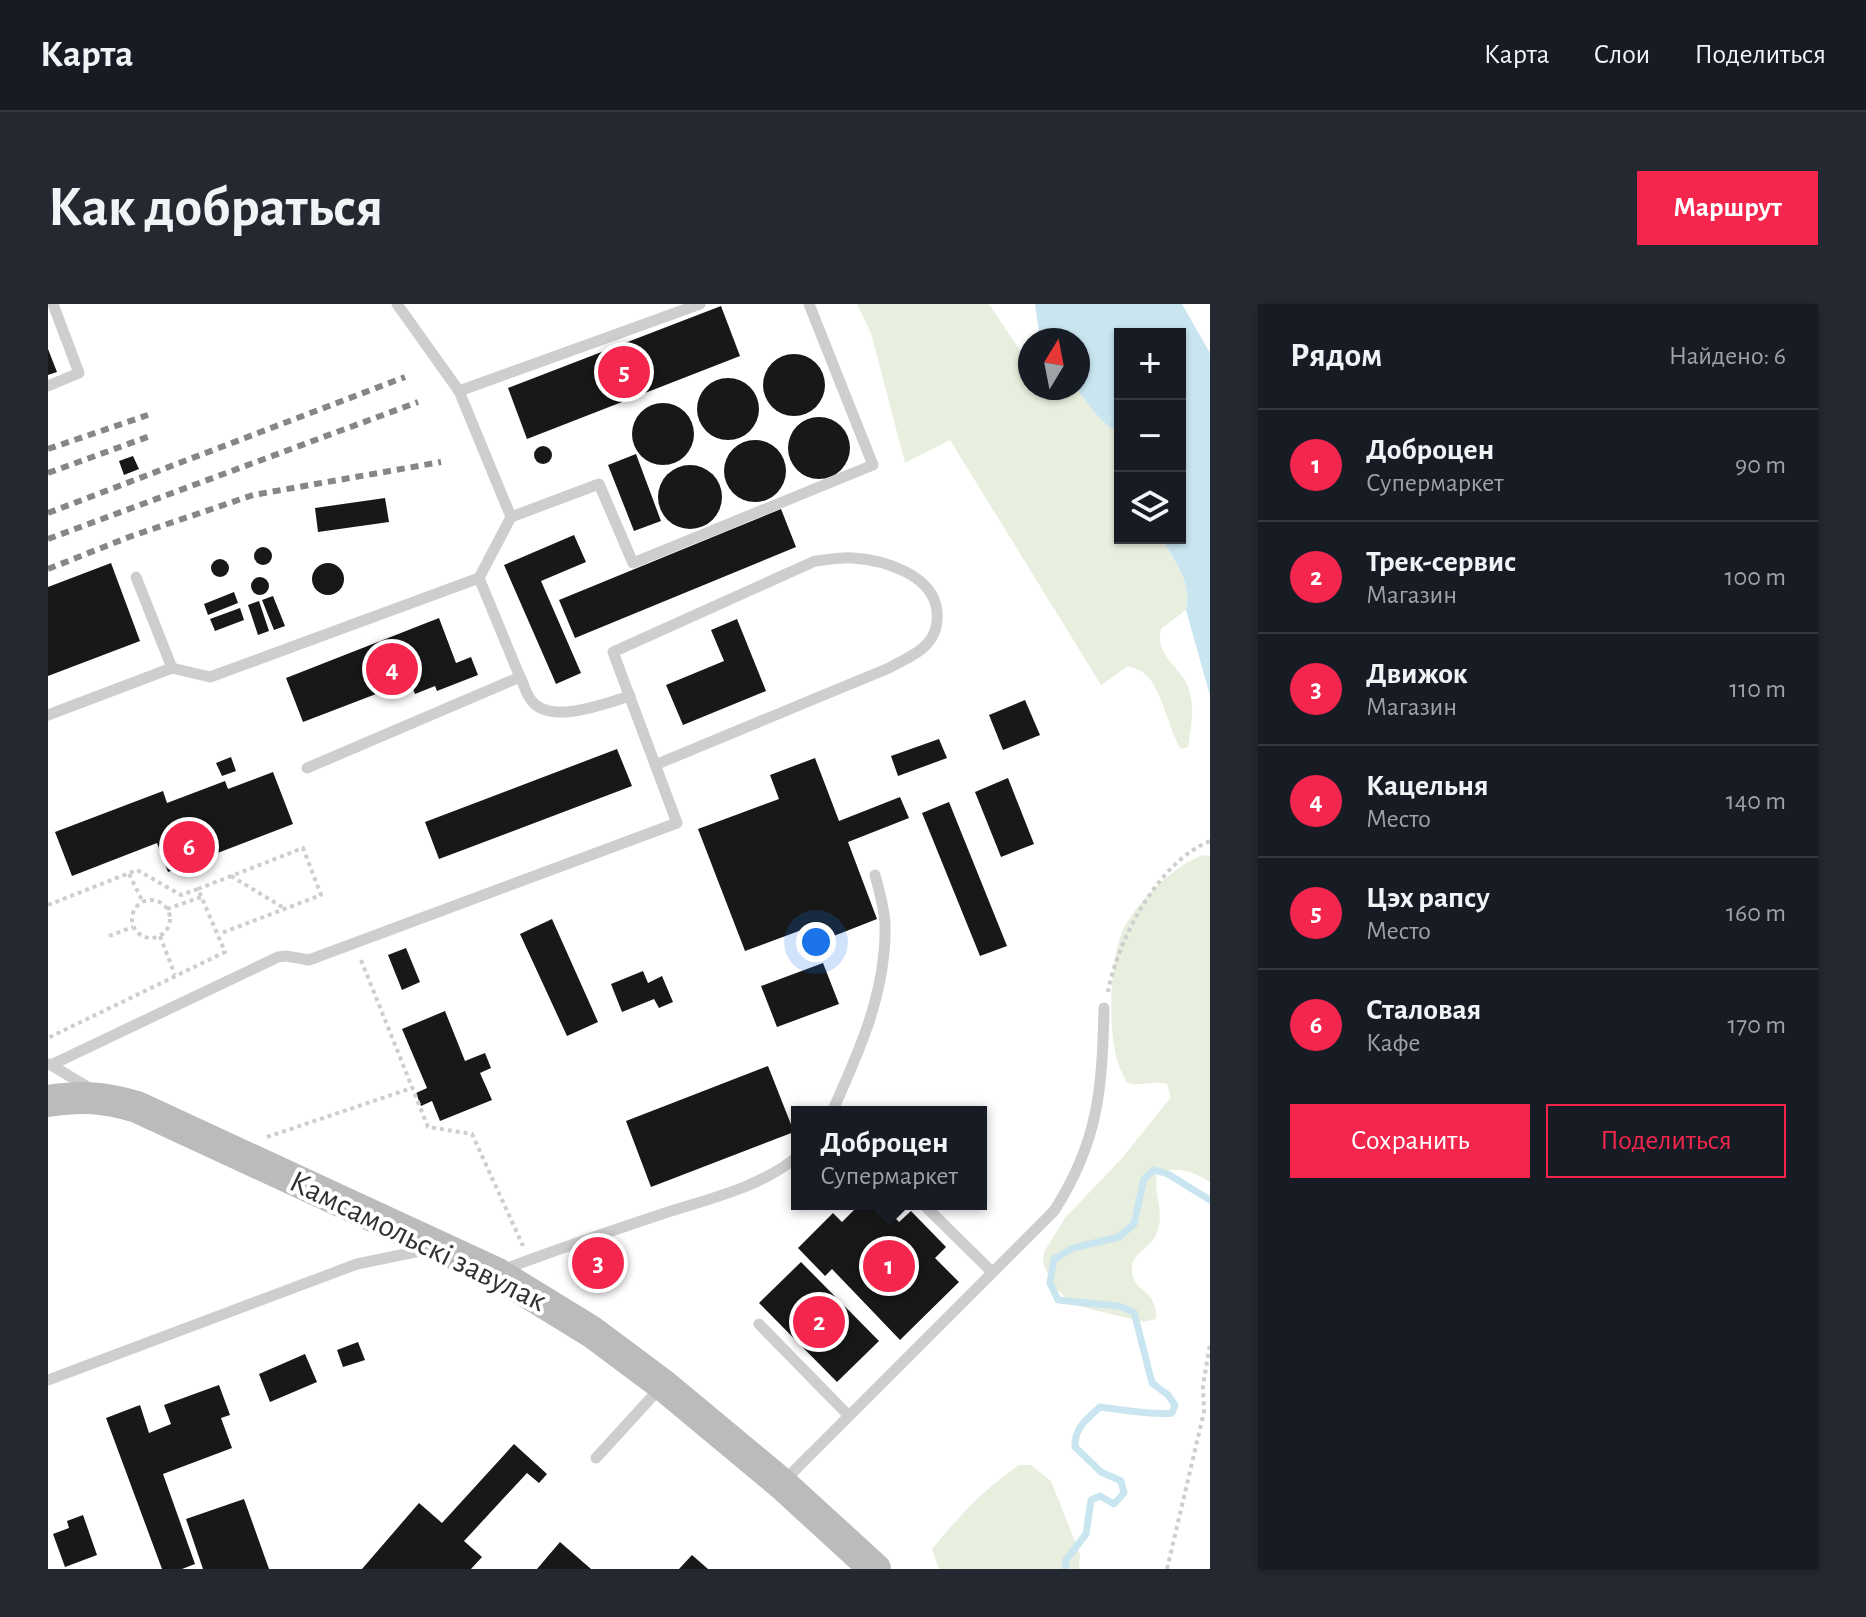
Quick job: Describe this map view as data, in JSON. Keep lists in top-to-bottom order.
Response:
{
  "streets": {
    "street": ["Камсамольскі завулак"]
  },
  "north": "top",
  "page": {
    "header": "Карта",
    "nav": ["Карта", "Слои", "Поделиться"],
    "buttons": [
      "Маршрут",
      ["Сохранить", "Поделиться"]
    ],
    "title": "Как добраться",
    "heading": ["Рядом", "Найдено: 6"],
    "map_buttons": ["+", "−"],
    "pins": [
      "5",
      "4",
      "6",
      "3",
      "1",
      "2"
    ],
    "list": [
      {
        "mark": "1",
        "name": "Доброцен",
        "note": "Супермаркет",
        "value": "90 m"
      },
      {
        "mark": "2",
        "name": "Трек-сервис",
        "note": "Магазин",
        "value": "100 m"
      },
      {
        "mark": "3",
        "name": "Движок",
        "note": "Магазин",
        "value": "110 m"
      },
      {
        "mark": "4",
        "name": "Кацельня",
        "note": "Место",
        "value": "140 m"
      },
      {
        "mark": "5",
        "name": "Цэх рапсу",
        "note": "Место",
        "value": "160 m"
      },
      {
        "mark": "6",
        "name": "Сталовая",
        "note": "Кафе",
        "value": "170 m"
      }
    ],
    "popup": ["Доброцен", "Супермаркет"]
  }
}
